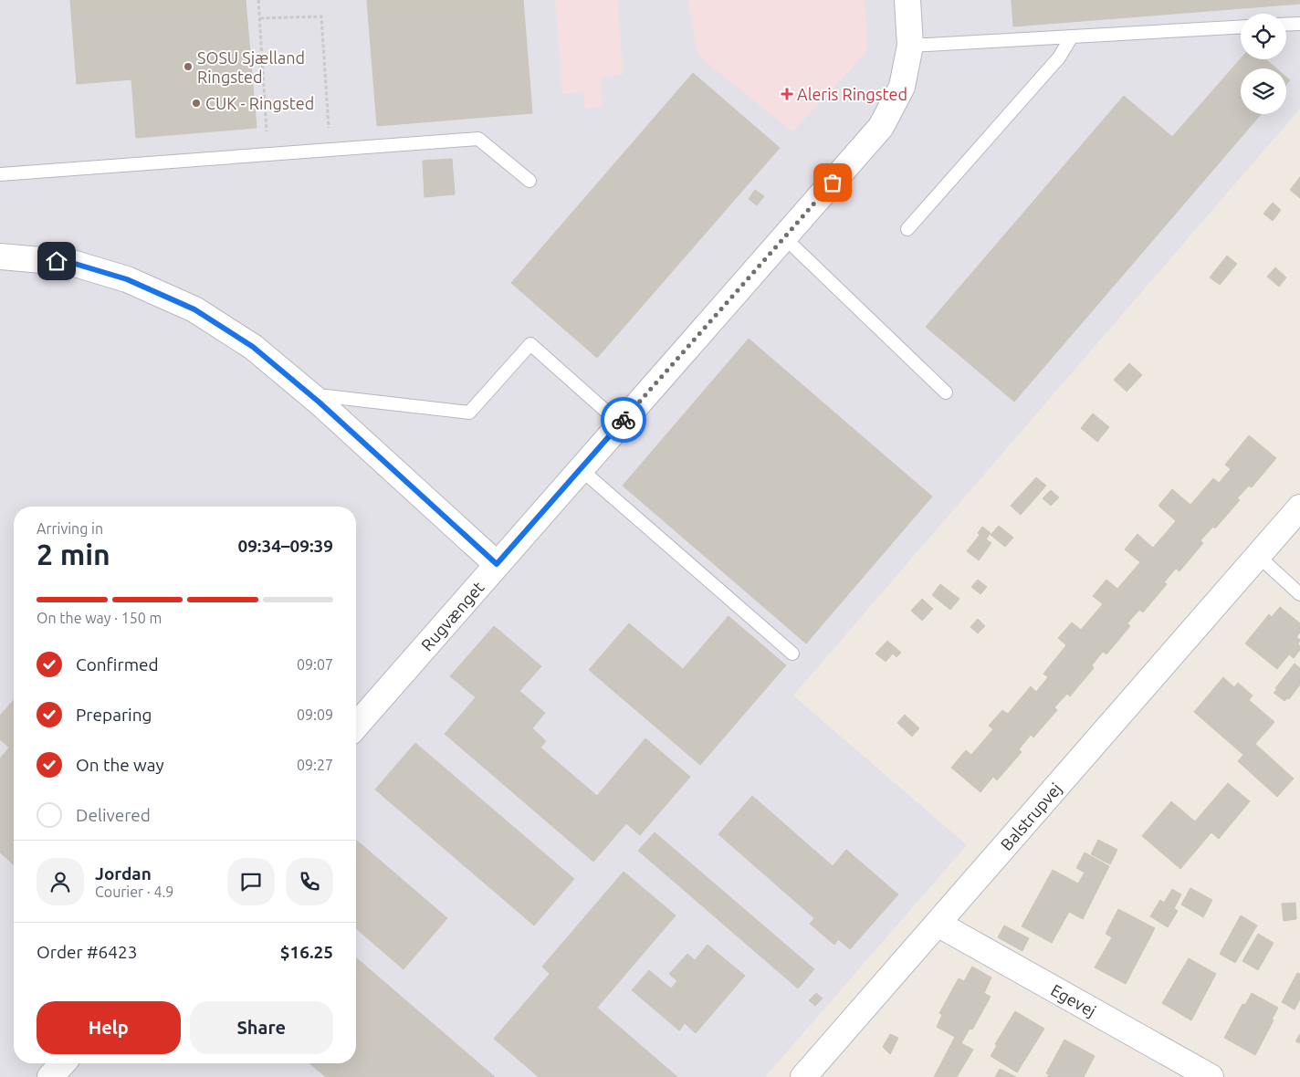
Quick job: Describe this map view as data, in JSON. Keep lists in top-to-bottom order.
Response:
{
  "streets": {
    "street": ["Rugvænget", "Balstrupvej", "Egevej"]
  },
  "crossings": [
    ["Balstrupvej", "Egevej"]
  ],
  "places": {
    "other": ["SOSU Sjælland Ringsted", "CUK - Ringsted"],
    "health": ["Aleris Ringsted"]
  },
  "page": {
    "heading": ["2 min", "Arriving in", "09:34–09:39"],
    "panel": [
      "Jordan",
      "Courier · 4.9",
      "Order #6423",
      "$16.25"
    ],
    "bar": "On the way · 150 m",
    "list": [
      ["Confirmed", "09:07"],
      ["Preparing", "09:09"],
      ["On the way", "09:27"],
      "Delivered"
    ],
    "buttons": ["Help", "Share"]
  }
}
